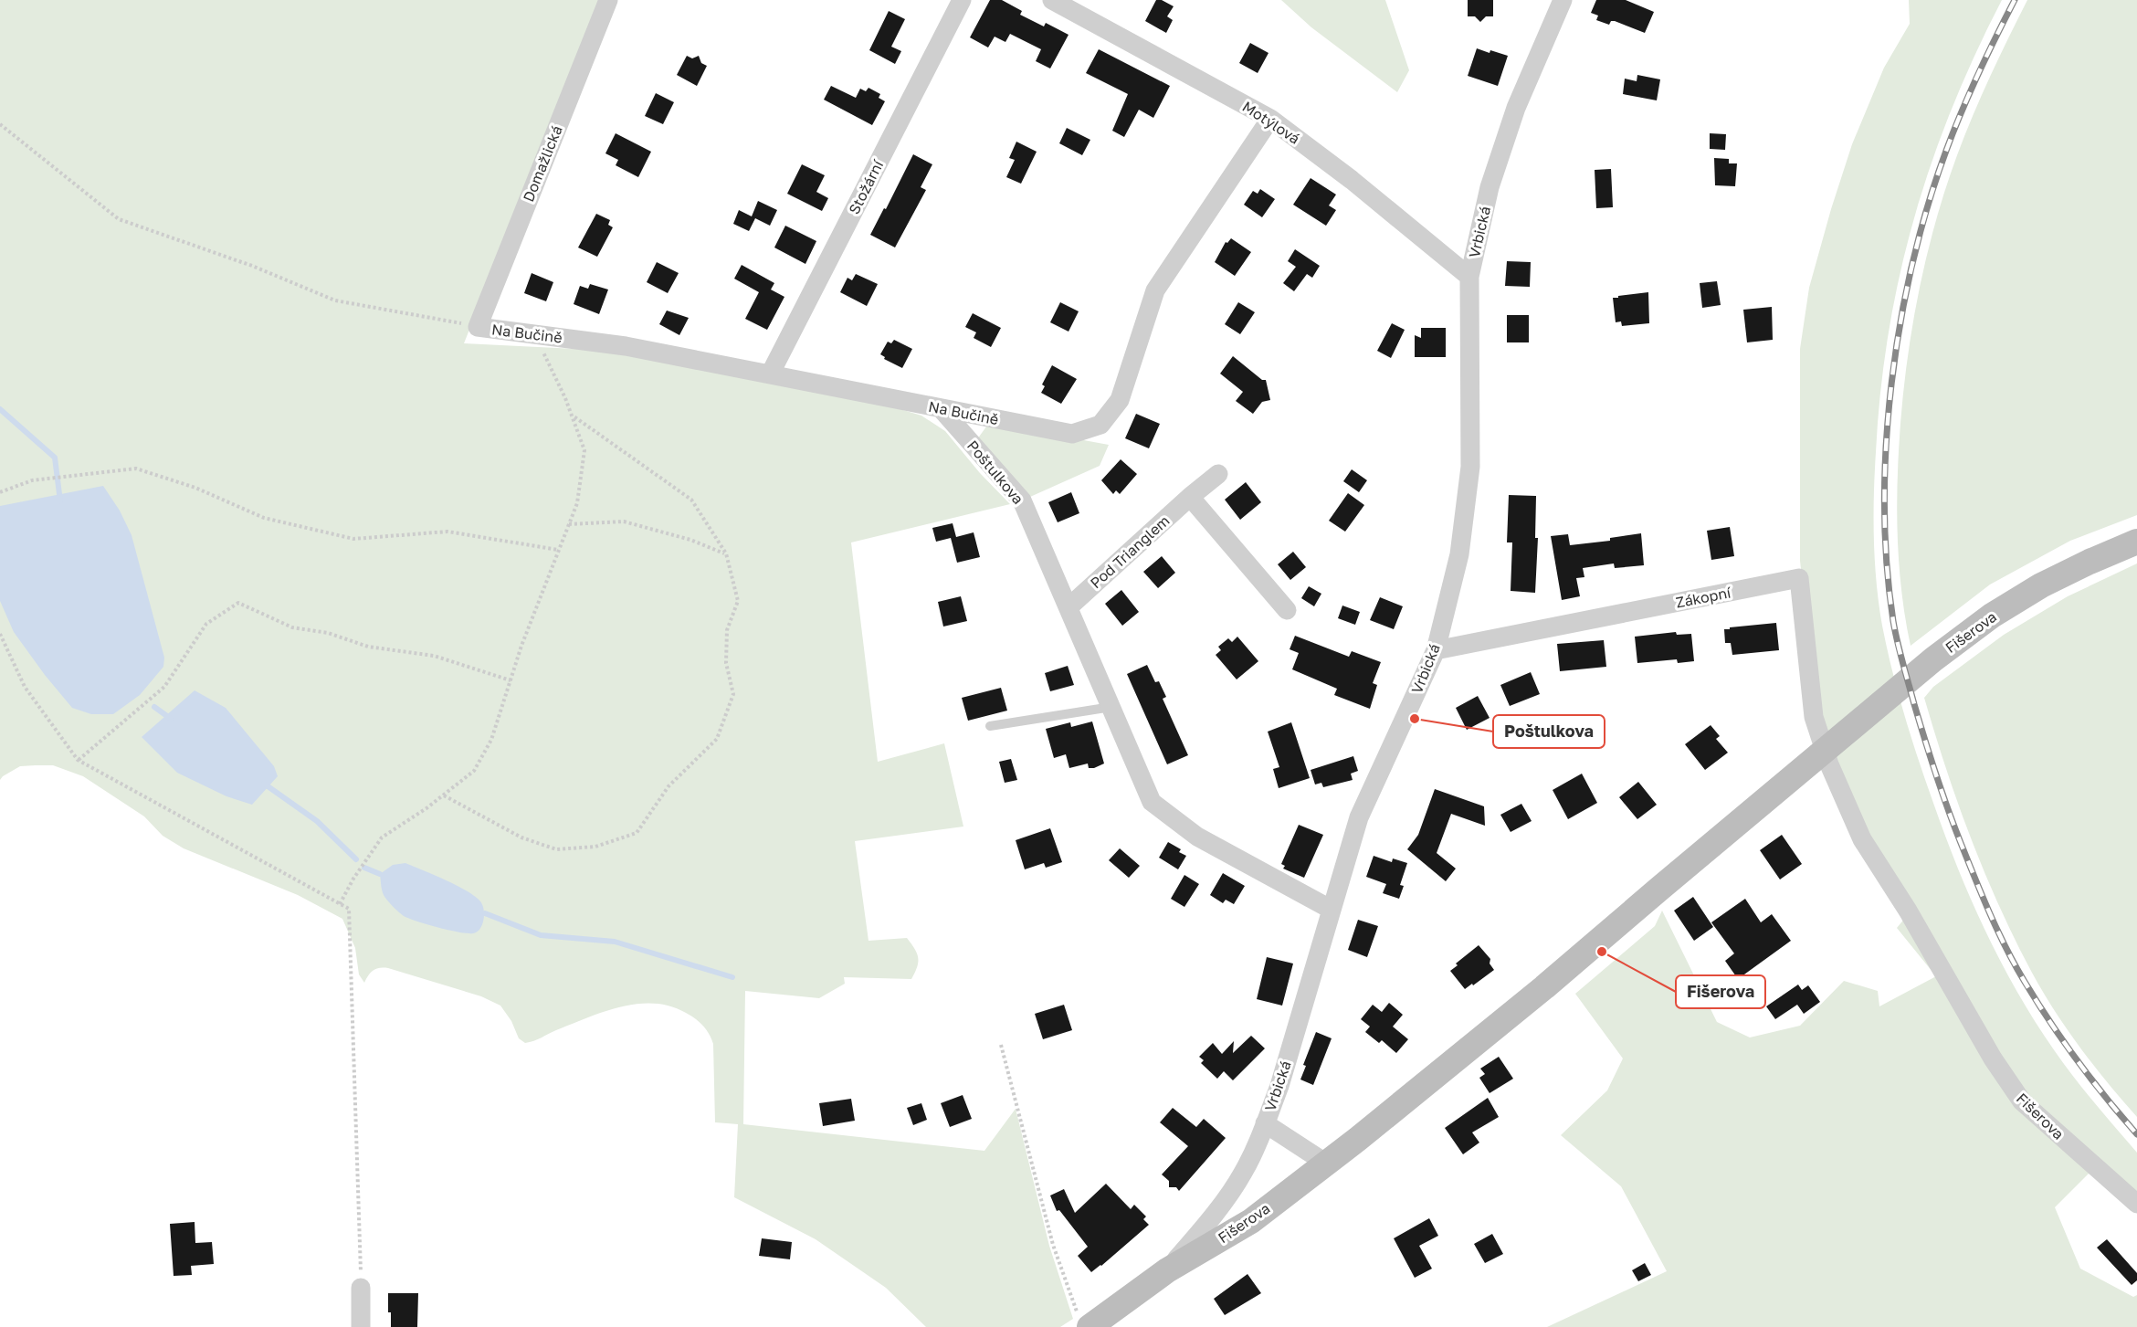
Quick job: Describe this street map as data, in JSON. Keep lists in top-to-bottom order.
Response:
{
  "streets": {
    "street": [
      "Motýlová",
      "Domažlická",
      "Stožární",
      "Vrbická",
      "Na Bučině",
      "Poštulkova",
      "Pod Trianglem",
      "Zákopní",
      "Fišerova"
    ]
  },
  "crossings": [
    ["Motýlová", "Vrbická"],
    ["Motýlová", "Na Bučině"],
    ["Domažlická", "Na Bučině"],
    ["Stožární", "Na Bučině"],
    ["Vrbická", "Poštulkova"],
    ["Vrbická", "Zákopní"],
    ["Vrbická", "Fišerova"],
    ["Na Bučině", "Poštulkova"],
    ["Poštulkova", "Pod Trianglem"],
    ["Zákopní", "Fišerova"]
  ],
  "places": ["Poštulkova", "Fišerova"]
}
